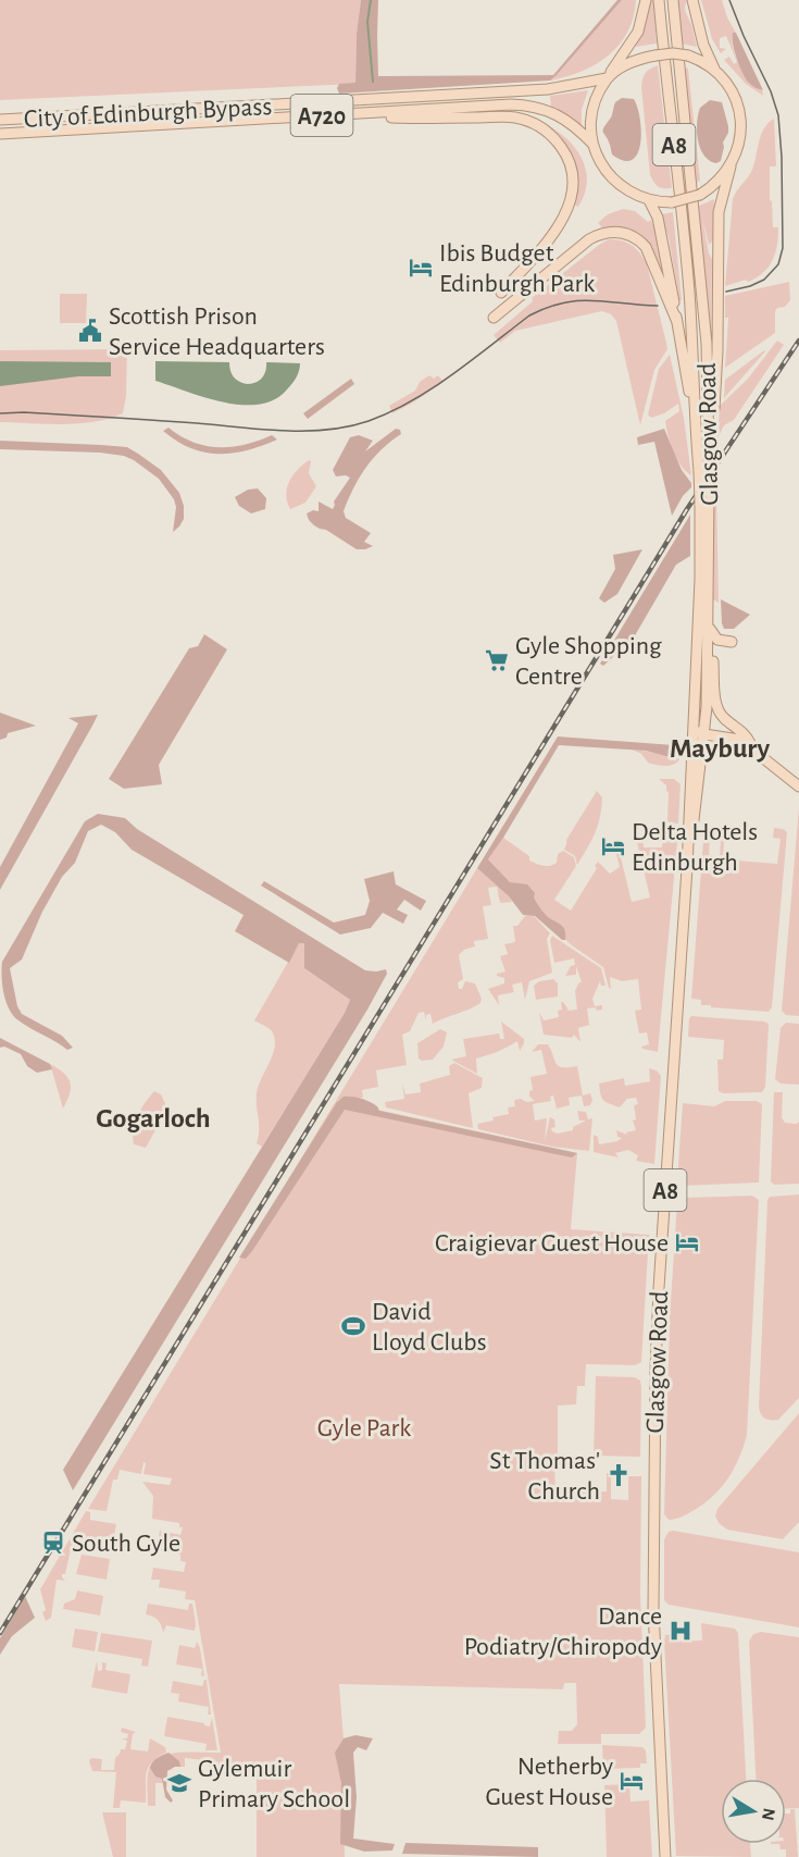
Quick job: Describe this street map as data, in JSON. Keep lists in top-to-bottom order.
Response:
{
  "streets": {
    "main road": [
      "City of Edinburgh Bypass",
      "A720",
      "A8",
      "Glasgow Road"
    ]
  },
  "crossings": [
    ["City of Edinburgh Bypass", "A720"],
    ["A8", "Glasgow Road"]
  ],
  "districts": ["Maybury", "Gogarloch"],
  "parks": ["Gyle Park"],
  "places": {
    "hotel": [
      "Ibis Budget Edinburgh Park",
      "Delta Hotels Edinburgh",
      "Craigievar Guest House",
      "Netherby Guest House"
    ],
    "public building": ["Scottish Prison Service Headquarters"],
    "supermarket": ["Gyle Shopping Centre"],
    "sports": ["David Lloyd Clubs"],
    "church": ["St Thomas' Church"],
    "station": ["South Gyle"],
    "hospital": ["Dance Podiatry/Chiropody"],
    "school or university": ["Gylemuir Primary School"]
  },
  "north": "right"
}
